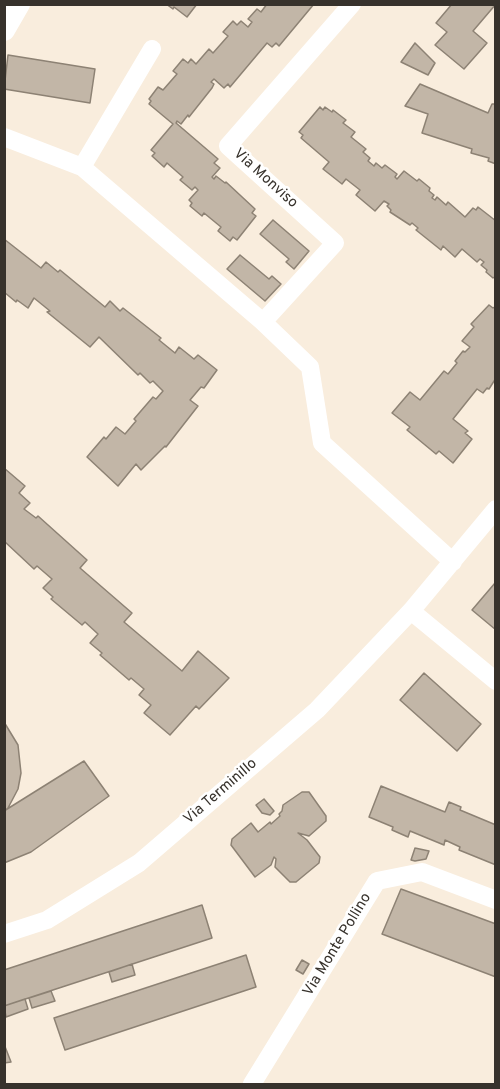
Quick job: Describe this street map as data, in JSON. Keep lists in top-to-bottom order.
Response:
{
  "streets": {
    "street": ["Via Monviso", "Via Terminillo", "Via Monte Pollino"]
  }
}
